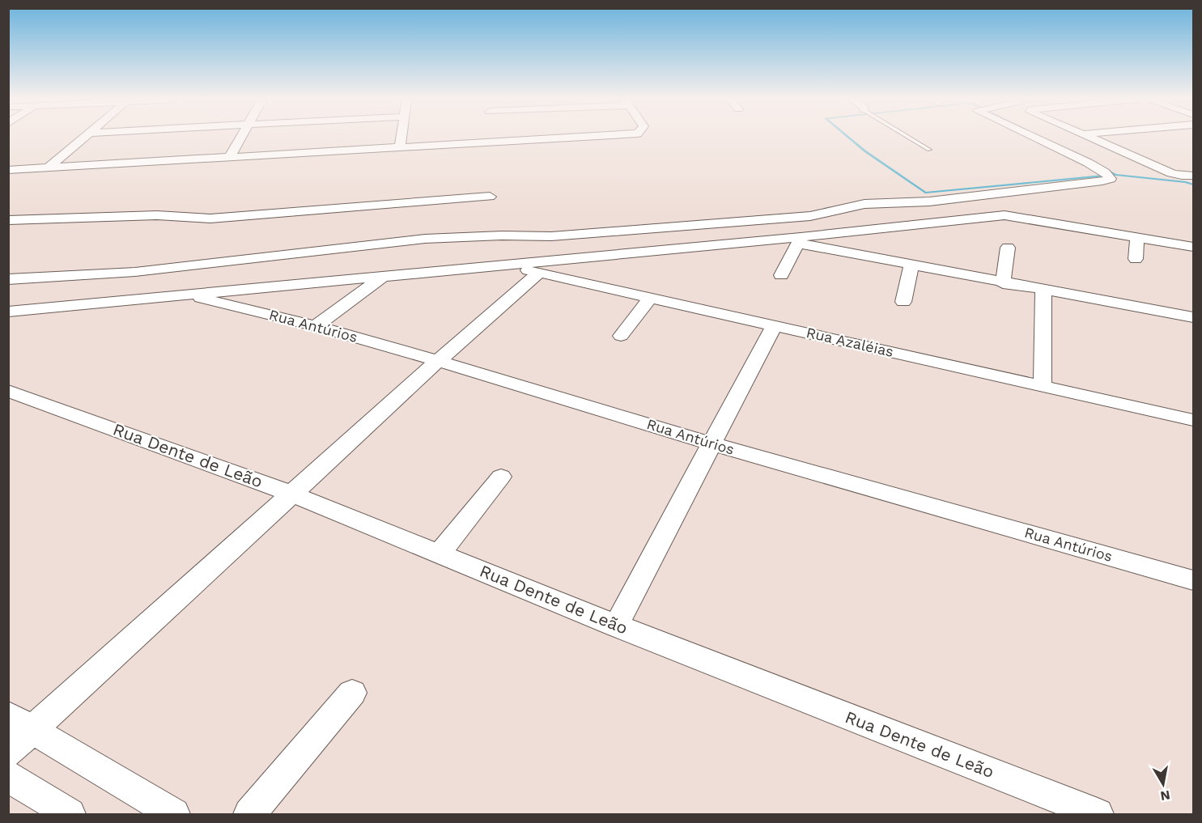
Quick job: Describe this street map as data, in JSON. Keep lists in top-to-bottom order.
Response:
{
  "streets": {
    "street": ["Rua Antúrios", "Rua Azaléias", "Rua Dente de Leão"]
  },
  "north": "bottom"
}
